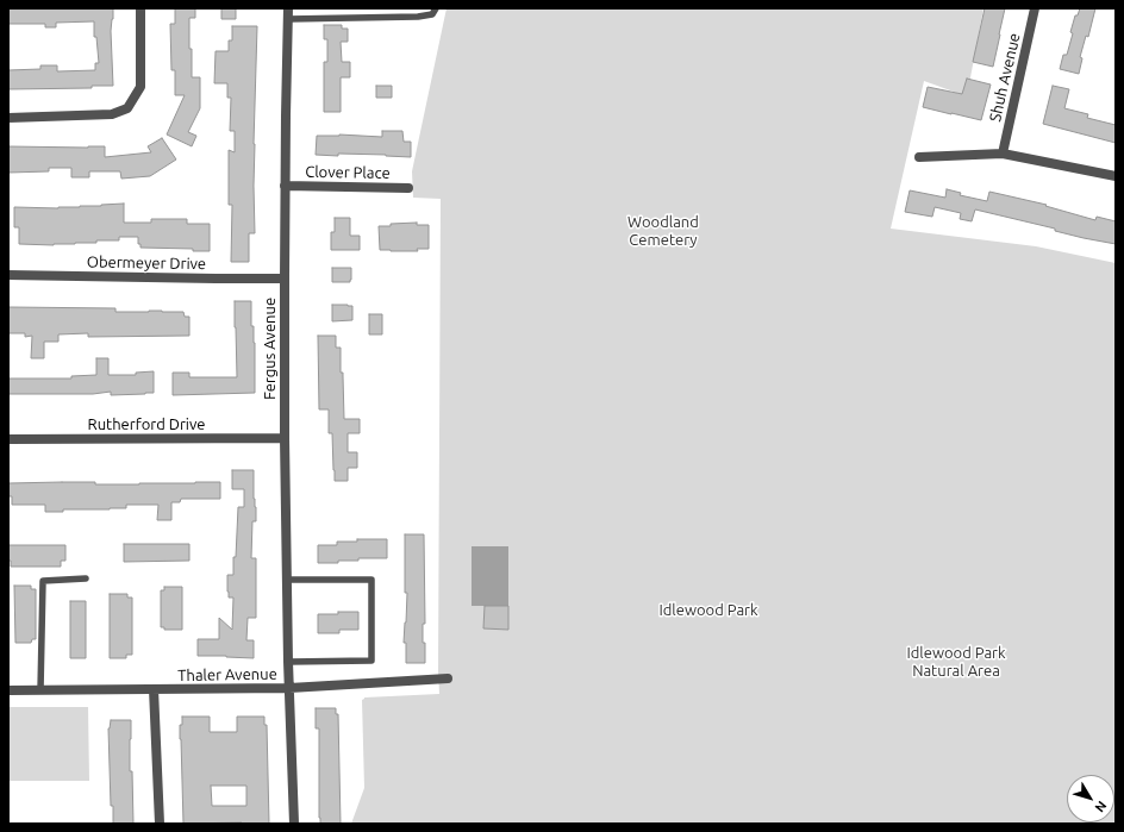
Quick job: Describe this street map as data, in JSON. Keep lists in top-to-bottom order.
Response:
{
  "streets": {
    "street": [
      "Shuh Avenue",
      "Clover Place",
      "Obermeyer Drive",
      "Fergus Avenue",
      "Rutherford Drive",
      "Thaler Avenue"
    ]
  },
  "crossings": [
    ["Clover Place", "Fergus Avenue"],
    ["Obermeyer Drive", "Fergus Avenue"],
    ["Fergus Avenue", "Rutherford Drive"],
    ["Fergus Avenue", "Thaler Avenue"]
  ],
  "parks": ["Woodland Cemetery", "Idlewood Park", "Idlewood Park Natural Area"],
  "north": "bottom right"
}
